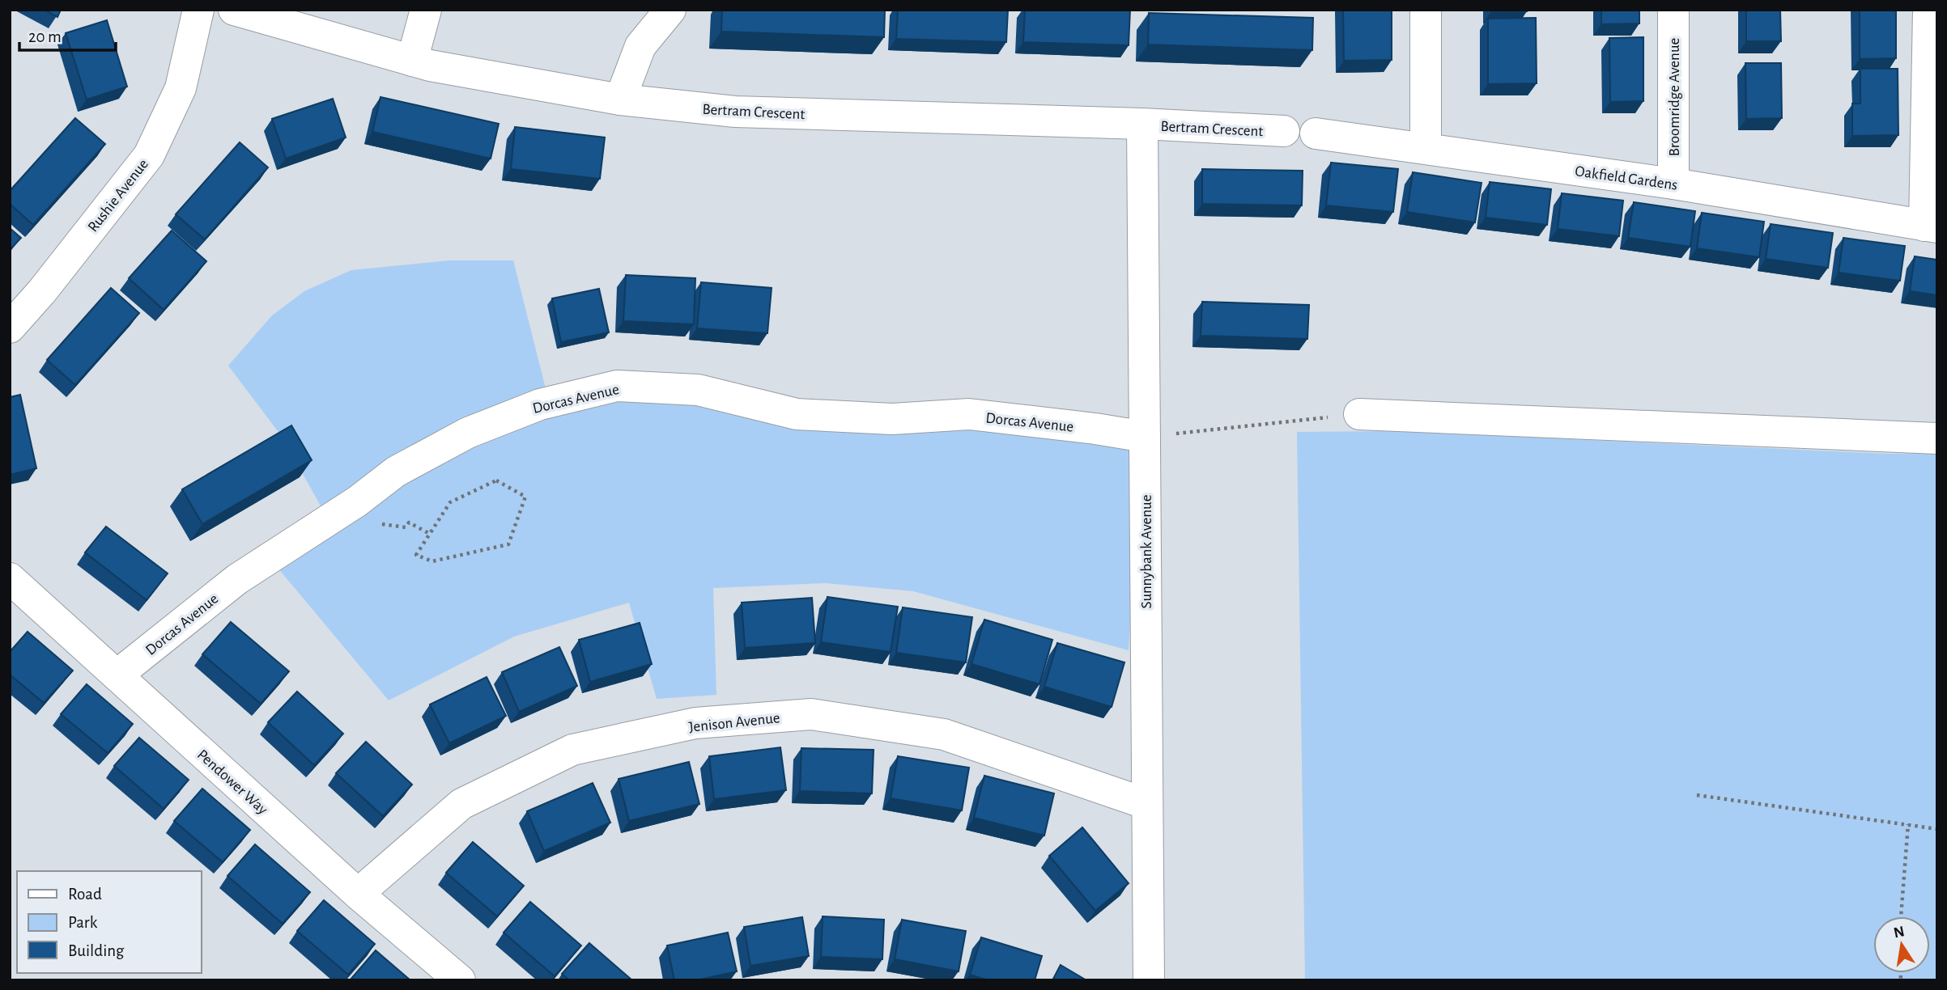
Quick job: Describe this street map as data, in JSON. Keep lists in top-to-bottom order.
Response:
{
  "streets": {
    "street": [
      "Broomridge Avenue",
      "Bertram Crescent",
      "Oakfield Gardens",
      "Rushie Avenue",
      "Dorcas Avenue",
      "Sunnybank Avenue",
      "Jenison Avenue",
      "Pendower Way"
    ]
  },
  "crossings": [
    ["Broomridge Avenue", "Oakfield Gardens"],
    ["Bertram Crescent", "Sunnybank Avenue"],
    ["Dorcas Avenue", "Sunnybank Avenue"],
    ["Dorcas Avenue", "Pendower Way"],
    ["Sunnybank Avenue", "Jenison Avenue"],
    ["Jenison Avenue", "Pendower Way"]
  ],
  "legend": ["Road", "Park", "Building"],
  "scale_bar": "20 m",
  "north": "top"
}
